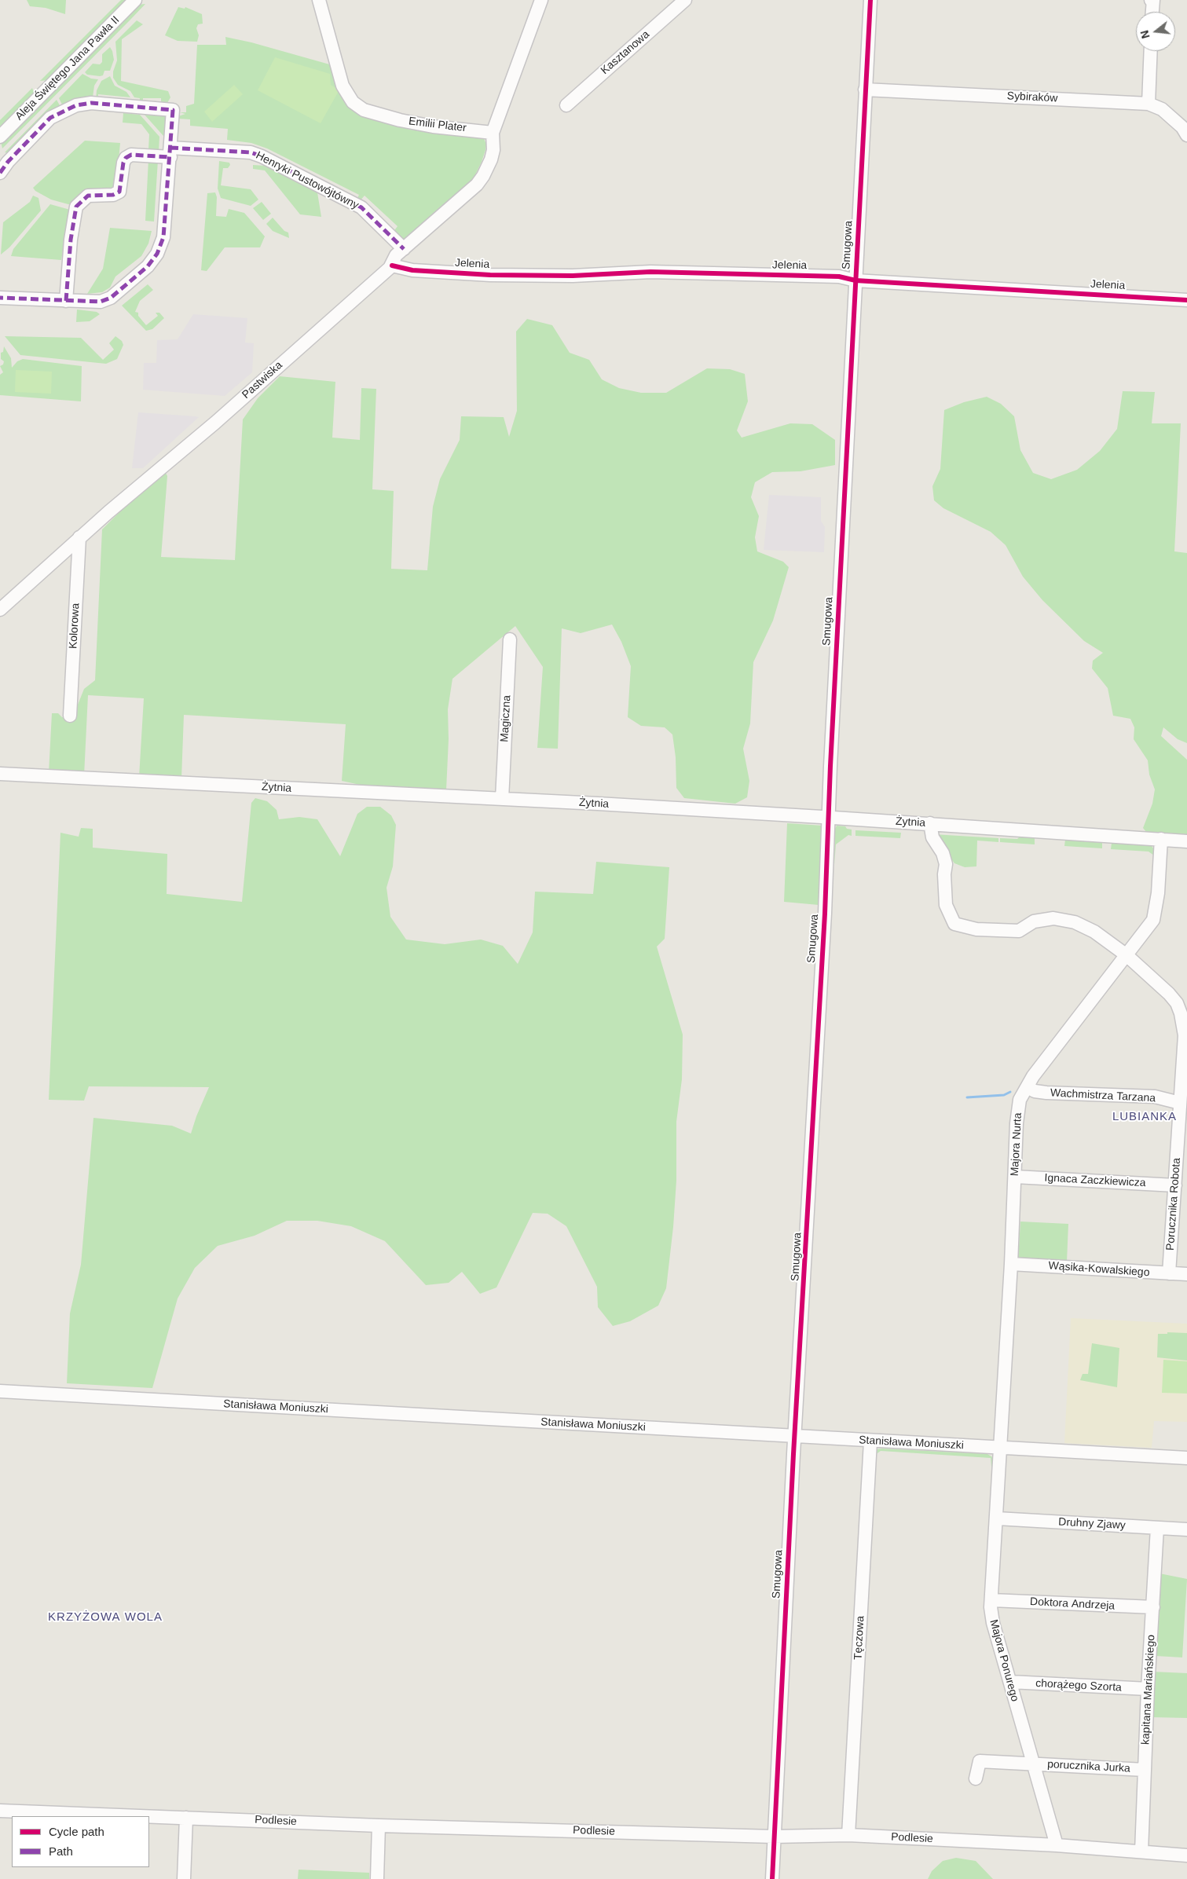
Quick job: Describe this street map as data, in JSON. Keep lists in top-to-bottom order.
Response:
{
  "streets": {
    "street": [
      "Kasztanowa",
      "Aleja Świętego Jana Pawła II",
      "Sybiraków",
      "Emilii Plater",
      "Henryki Pustowójtówny",
      "Smugowa",
      "Jelenia",
      "Pastwiska",
      "Kolorowa",
      "Magiczna",
      "Żytnia",
      "Wachmistrza Tarzana",
      "Majora Nurta",
      "Ignaca Zaczkiewicza",
      "Porucznika Robota",
      "Wąsika-Kowalskiego",
      "Stanisława Moniuszki",
      "Druhny Zjawy",
      "Doktora Andrzeja",
      "Tęczowa",
      "Majora Ponurego",
      "chorążego Szorta",
      "kapitana Mariańskiego",
      "porucznika Jurka",
      "Podlesie"
    ]
  },
  "crossings": [
    ["Sybiraków", "Smugowa"],
    ["Emilii Plater", "Pastwiska"],
    ["Henryki Pustowójtówny", "Pastwiska"],
    ["Smugowa", "Jelenia"],
    ["Smugowa", "Żytnia"],
    ["Smugowa", "Stanisława Moniuszki"],
    ["Smugowa", "Podlesie"],
    ["Jelenia", "Pastwiska"],
    ["Pastwiska", "Kolorowa"],
    ["Magiczna", "Żytnia"],
    ["Żytnia", "Majora Nurta"],
    ["Żytnia", "Porucznika Robota"],
    ["Wachmistrza Tarzana", "Majora Nurta"],
    ["Wachmistrza Tarzana", "Porucznika Robota"],
    ["Majora Nurta", "Ignaca Zaczkiewicza"],
    ["Majora Nurta", "Porucznika Robota"],
    ["Majora Nurta", "Wąsika-Kowalskiego"],
    ["Majora Nurta", "Stanisława Moniuszki"],
    ["Majora Nurta", "Majora Ponurego"],
    ["Ignaca Zaczkiewicza", "Porucznika Robota"],
    ["Porucznika Robota", "Wąsika-Kowalskiego"],
    ["Stanisława Moniuszki", "Tęczowa"],
    ["Stanisława Moniuszki", "Majora Ponurego"],
    ["Druhny Zjawy", "Majora Ponurego"],
    ["Druhny Zjawy", "kapitana Mariańskiego"],
    ["Doktora Andrzeja", "Majora Ponurego"],
    ["Doktora Andrzeja", "kapitana Mariańskiego"],
    ["Tęczowa", "Podlesie"],
    ["Majora Ponurego", "chorążego Szorta"],
    ["Majora Ponurego", "porucznika Jurka"],
    ["Majora Ponurego", "Podlesie"],
    ["chorążego Szorta", "kapitana Mariańskiego"],
    ["kapitana Mariańskiego", "porucznika Jurka"],
    ["kapitana Mariańskiego", "Podlesie"]
  ],
  "districts": ["LUBIANKA", "KRZYŻOWA WOLA"],
  "legend": ["Cycle path", "Path"],
  "north": "left"
}
